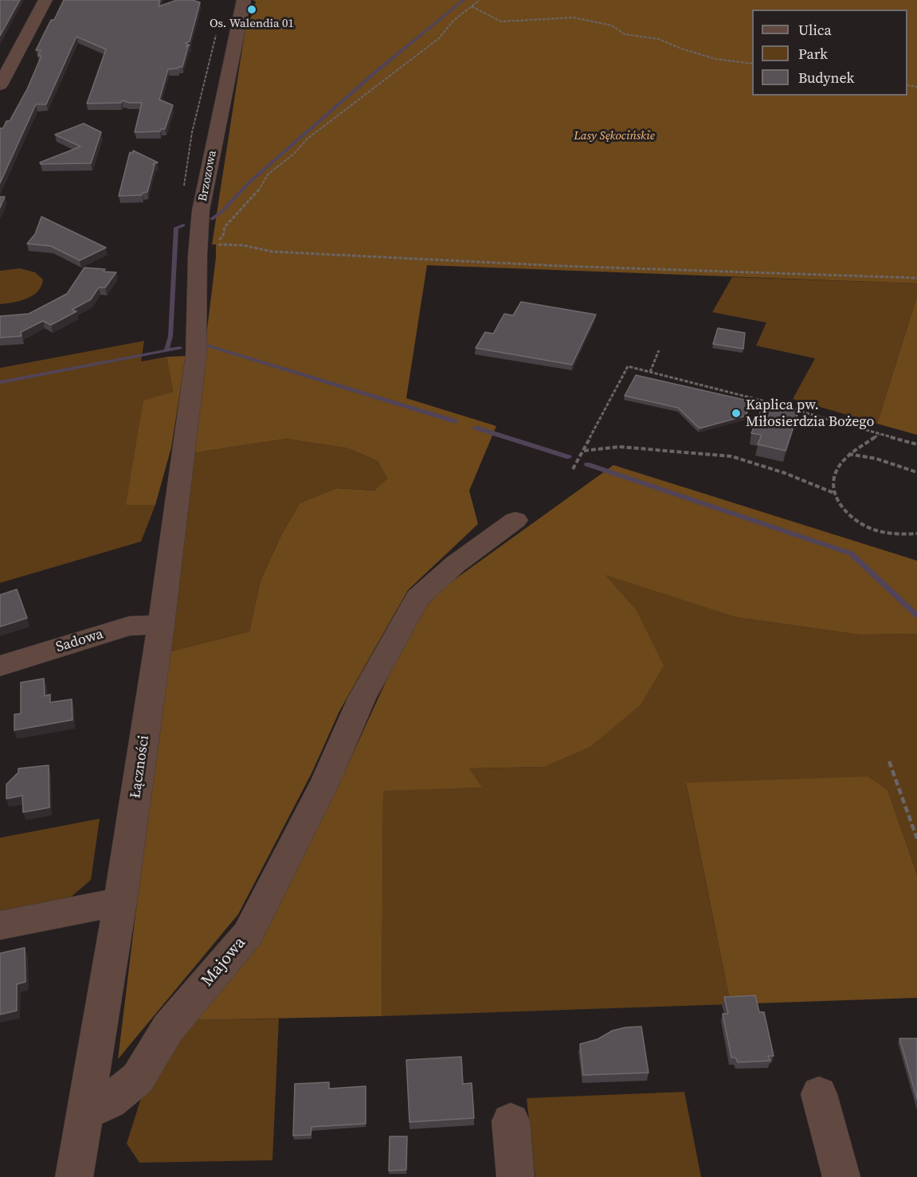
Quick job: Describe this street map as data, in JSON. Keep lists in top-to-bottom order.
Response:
{
  "streets": {
    "street": [
      "Brzozowa",
      "Sadowa",
      "Łączności",
      "Majowa"
    ]
  },
  "crossings": [
    ["Brzozowa", "Łączności"],
    ["Sadowa", "Łączności"],
    ["Łączności", "Majowa"]
  ],
  "parks": ["Lasy Sękocińskie"],
  "places": ["Os. Walendia 01", "Kaplica pw. Miłosierdzia Bożego"],
  "legend": ["Ulica", "Park", "Budynek"]
}
